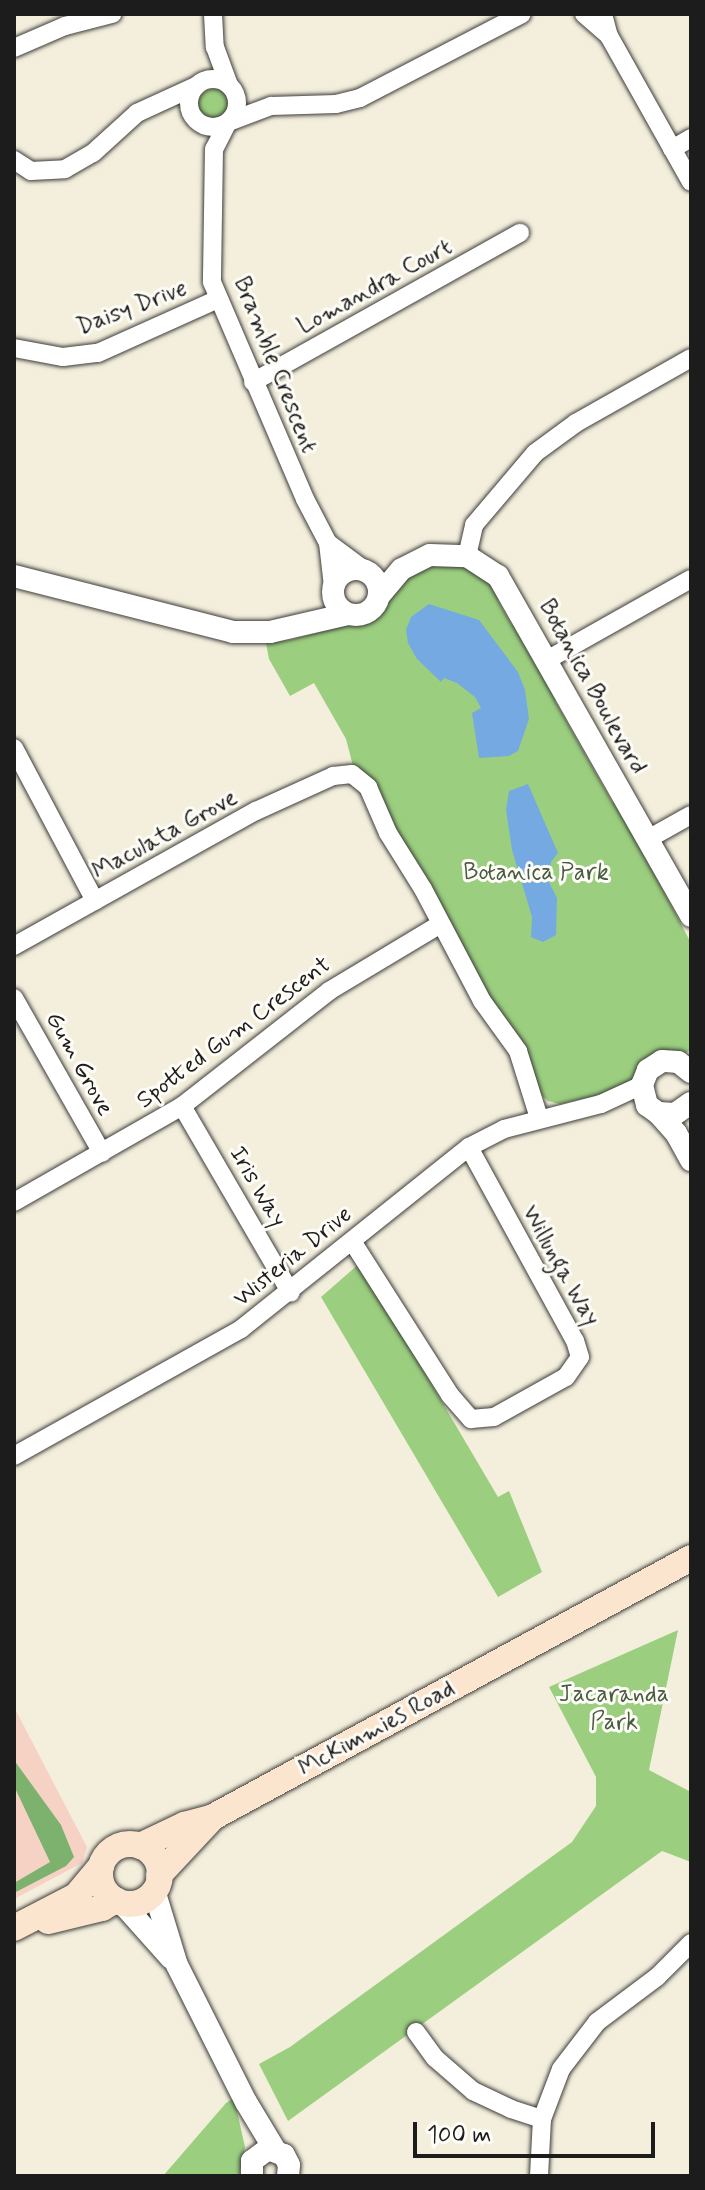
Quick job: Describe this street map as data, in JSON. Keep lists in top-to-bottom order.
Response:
{
  "streets": {
    "main road": ["McKimmies Road"],
    "street": [
      "Lomandra Court",
      "Daisy Drive",
      "Bramble Crescent",
      "Botanica Boulevard",
      "Maculata Grove",
      "Spotted Gum Crescent",
      "Gum Grove",
      "Iris Way",
      "Wisteria Drive",
      "Willunga Way"
    ]
  },
  "crossings": [
    ["Lomandra Court", "Bramble Crescent"],
    ["Daisy Drive", "Bramble Crescent"],
    ["Maculata Grove", "Spotted Gum Crescent"],
    ["Spotted Gum Crescent", "Gum Grove"],
    ["Spotted Gum Crescent", "Iris Way"],
    ["Iris Way", "Wisteria Drive"],
    ["Wisteria Drive", "Willunga Way"]
  ],
  "parks": ["Botanica Park", "Jacaranda Park"],
  "scale_bar": "100 m"
}
